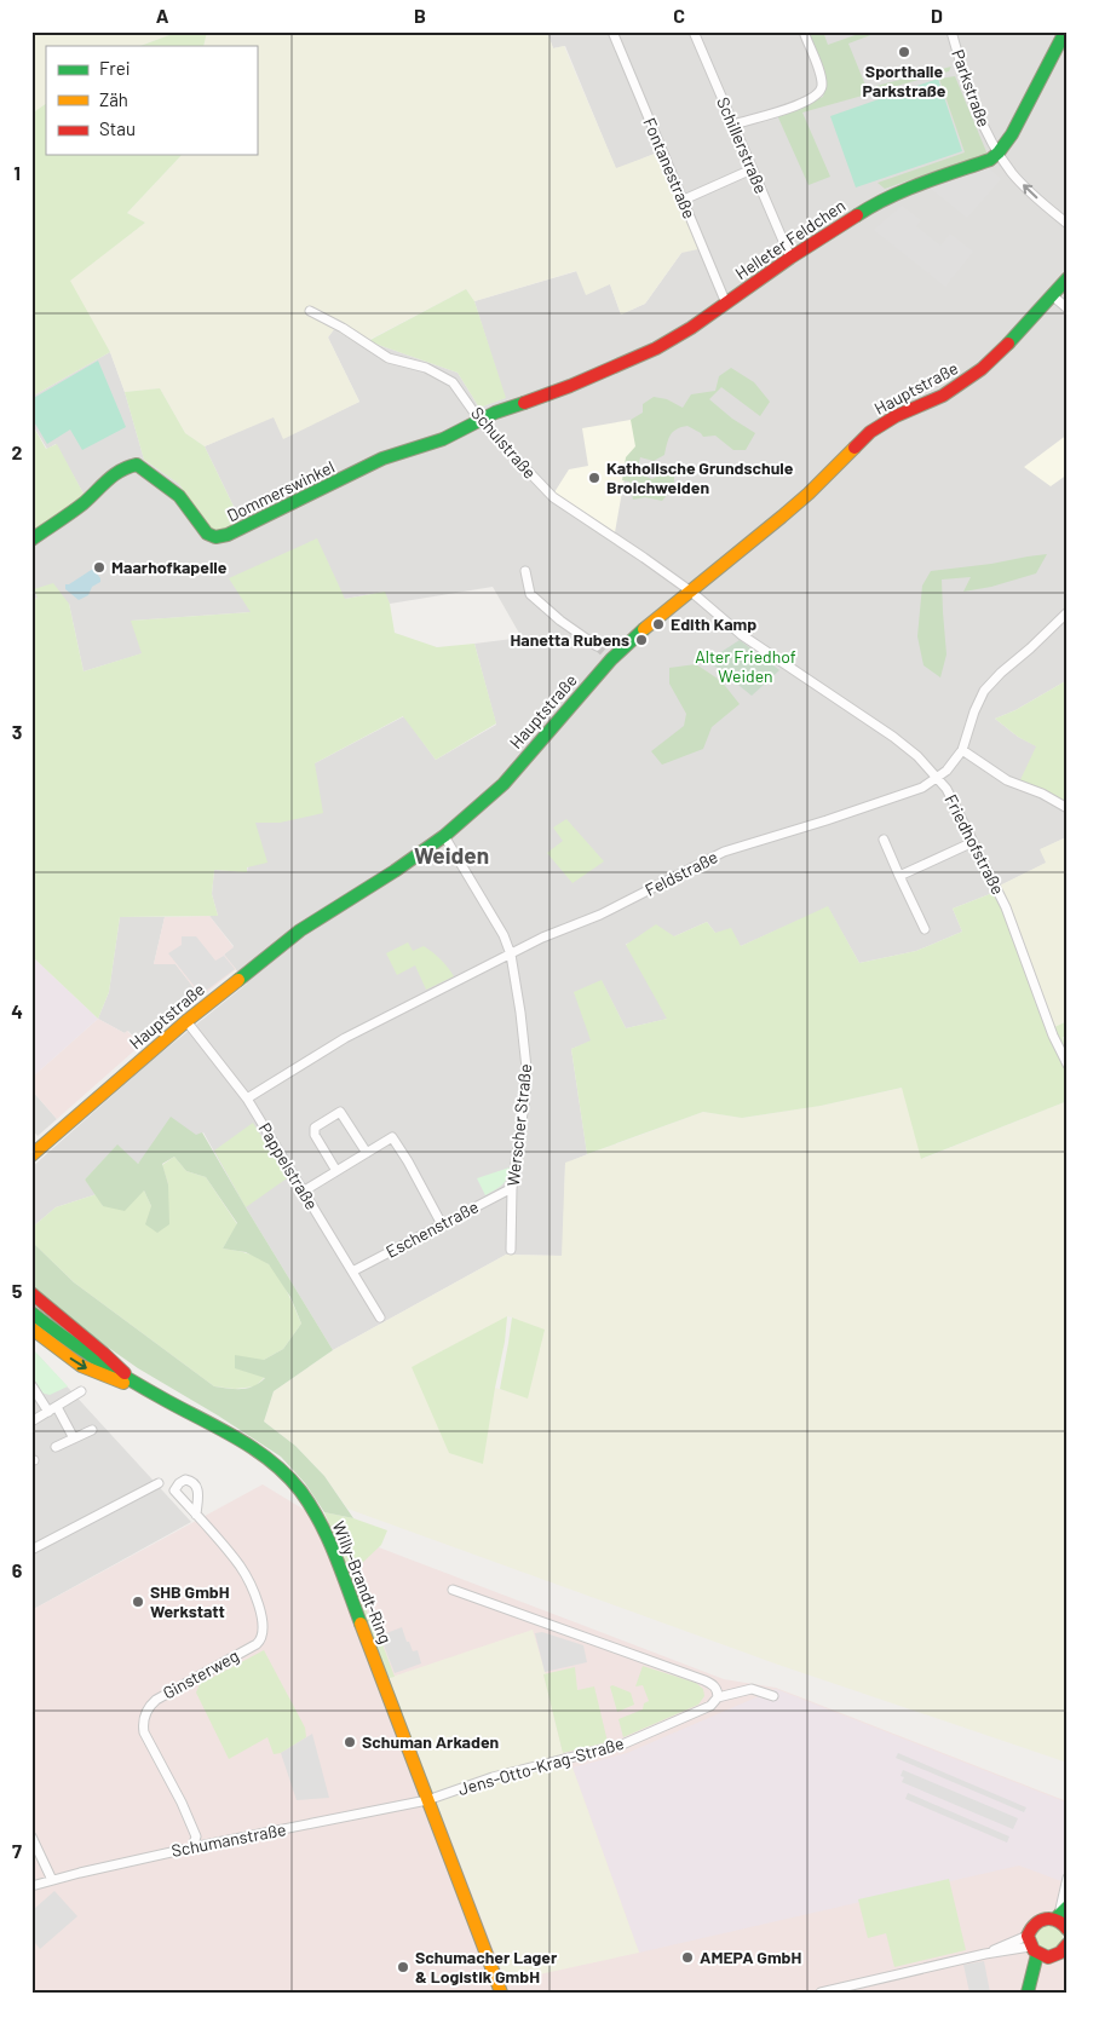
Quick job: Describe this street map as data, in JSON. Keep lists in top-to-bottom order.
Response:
{
  "streets": {
    "street": [
      "Parkstraße",
      "Schillerstraße",
      "Fontanestraße",
      "Helleter Feldchen",
      "Hauptstraße",
      "Schulstraße",
      "Dommerswinkel",
      "Friedhofstraße",
      "Feldstraße",
      "Werscher Straße",
      "Pappelstraße",
      "Eschenstraße",
      "Willy-Brandt-Ring",
      "Ginsterweg",
      "Jens-Otto-Krag-Straße",
      "Schumanstraße"
    ]
  },
  "crossings": [
    ["Parkstraße", "Helleter Feldchen"],
    ["Schillerstraße", "Helleter Feldchen"],
    ["Fontanestraße", "Helleter Feldchen"],
    ["Helleter Feldchen", "Schulstraße"],
    ["Helleter Feldchen", "Dommerswinkel"],
    ["Hauptstraße", "Schulstraße"],
    ["Hauptstraße", "Friedhofstraße"],
    ["Hauptstraße", "Werscher Straße"],
    ["Hauptstraße", "Pappelstraße"],
    ["Schulstraße", "Dommerswinkel"],
    ["Schulstraße", "Friedhofstraße"],
    ["Friedhofstraße", "Feldstraße"],
    ["Feldstraße", "Werscher Straße"],
    ["Feldstraße", "Pappelstraße"],
    ["Werscher Straße", "Eschenstraße"],
    ["Pappelstraße", "Eschenstraße"],
    ["Willy-Brandt-Ring", "Jens-Otto-Krag-Straße"],
    ["Willy-Brandt-Ring", "Schumanstraße"],
    ["Ginsterweg", "Schumanstraße"],
    ["Jens-Otto-Krag-Straße", "Schumanstraße"]
  ],
  "one_way": ["Parkstraße"],
  "districts": ["Weiden"],
  "parks": ["Alter Friedhof Weiden"],
  "places": [
    "Sporthalle Parkstraße",
    "Katholische Grundschule Broichweiden",
    "Maarhofkapelle",
    "Edith Kamp",
    "Hanetta Rubens",
    "SHB GmbH Werkstatt",
    "Schuman Arkaden",
    "AMEPA GmbH",
    "Schumacher Lager & Logistik GmbH"
  ],
  "legend": ["Frei", "Zäh", "Stau"],
  "grid": {
    "columns": [
      "A",
      "B",
      "C",
      "D"
    ],
    "rows": [
      "1",
      "2",
      "3",
      "4",
      "5",
      "6",
      "7"
    ]
  }
}
